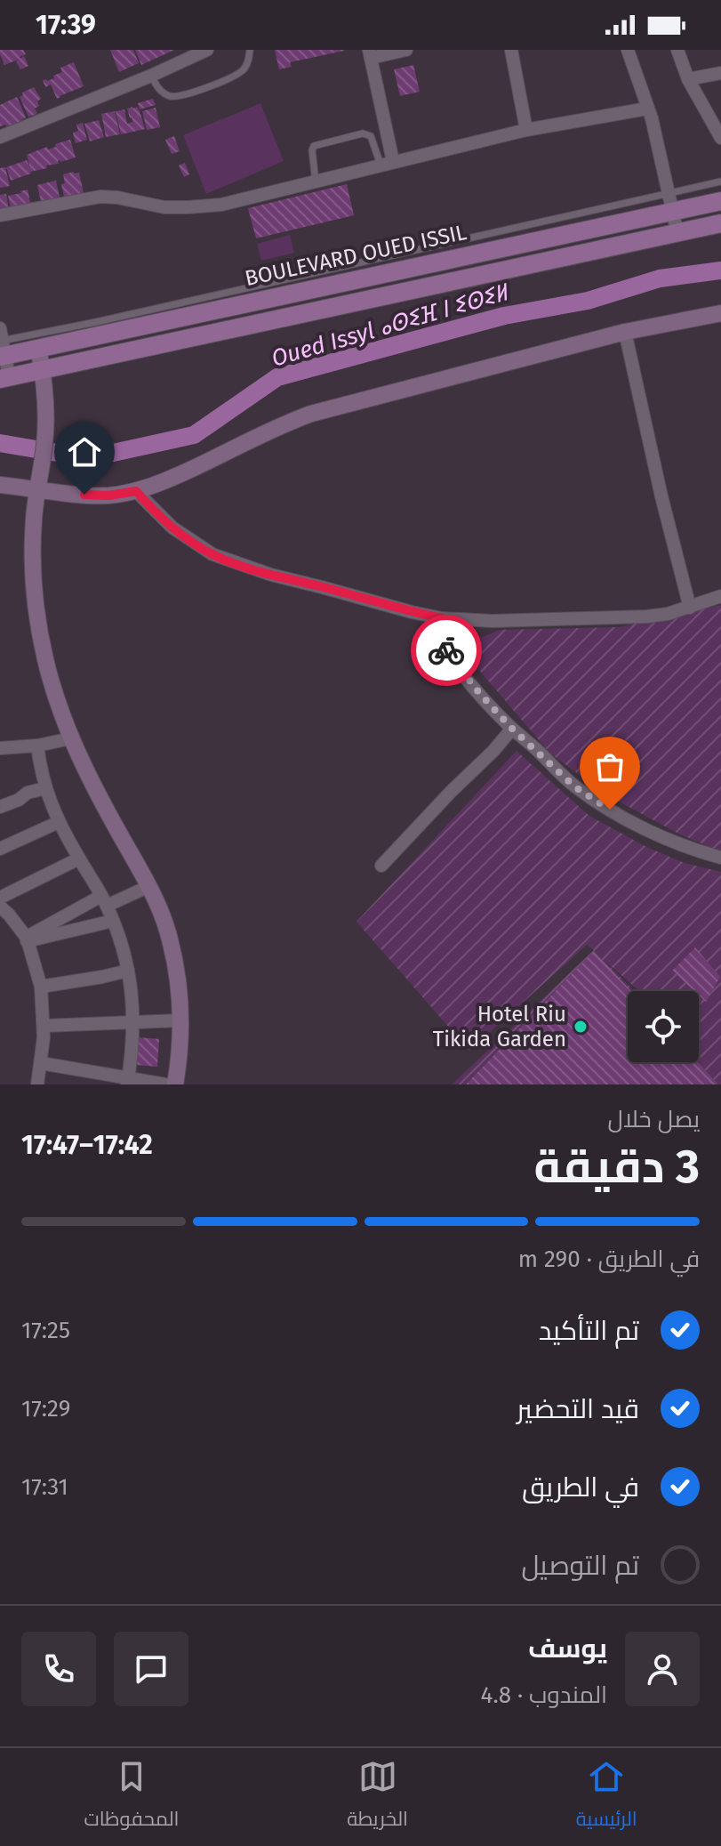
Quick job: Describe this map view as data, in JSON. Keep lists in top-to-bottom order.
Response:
{
  "streets": {
    "main road": ["BOULEVARD OUED ISSIL"]
  },
  "water": ["Oued Issyl ⴰⵙⵉⴼ ⵏ ⵉⵙⵉⵍ"],
  "places": ["Hotel Riu Tikida Garden"],
  "page": {
    "status": "17:39",
    "heading": ["3 دقيقة", "يصل خلال", "17:42–17:47"],
    "panel": ["يوسف", "المندوب · 4.8"],
    "bar": "في الطريق · 290 m",
    "list": [
      ["تم التأكيد", "17:25"],
      ["قيد التحضير", "17:29"],
      ["في الطريق", "17:31"],
      "تم التوصيل"
    ],
    "tabs": ["الرئيسية", "الخريطة", "المحفوظات"]
  }
}
